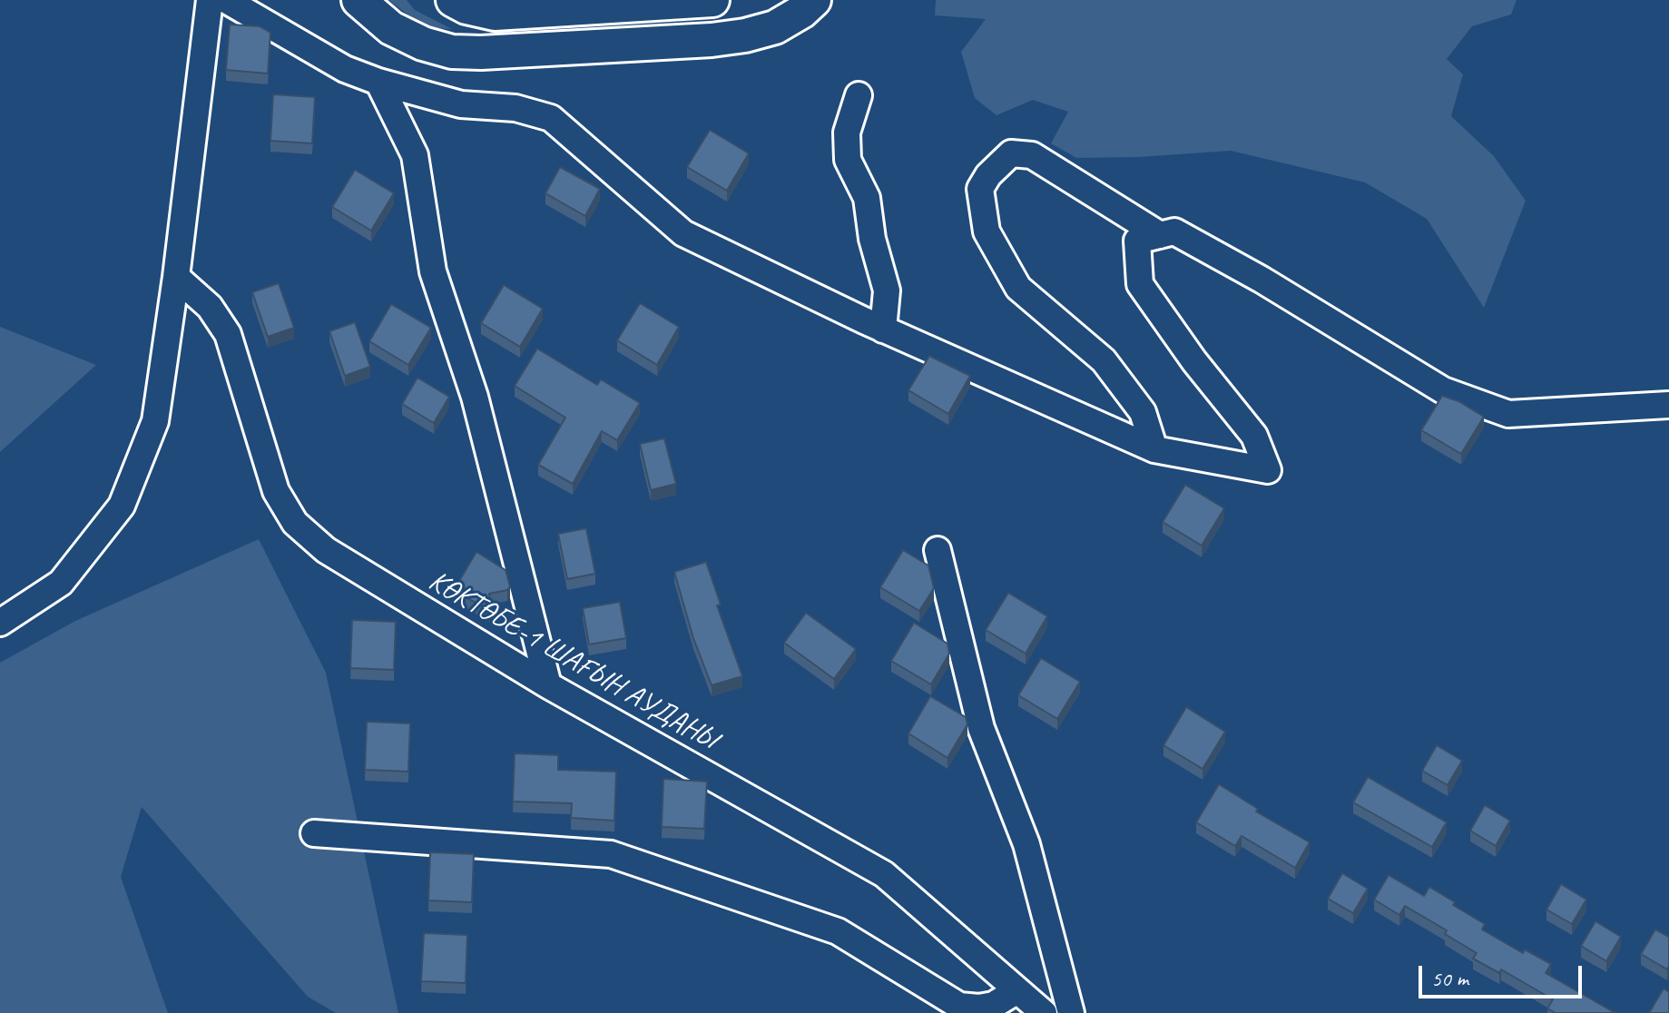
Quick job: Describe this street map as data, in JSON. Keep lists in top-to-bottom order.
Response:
{
  "streets": {
    "street": ["КӨКТӨБЕ-1 ШАҒЫН АУДАНЫ"]
  },
  "scale_bar": "50 m"
}
